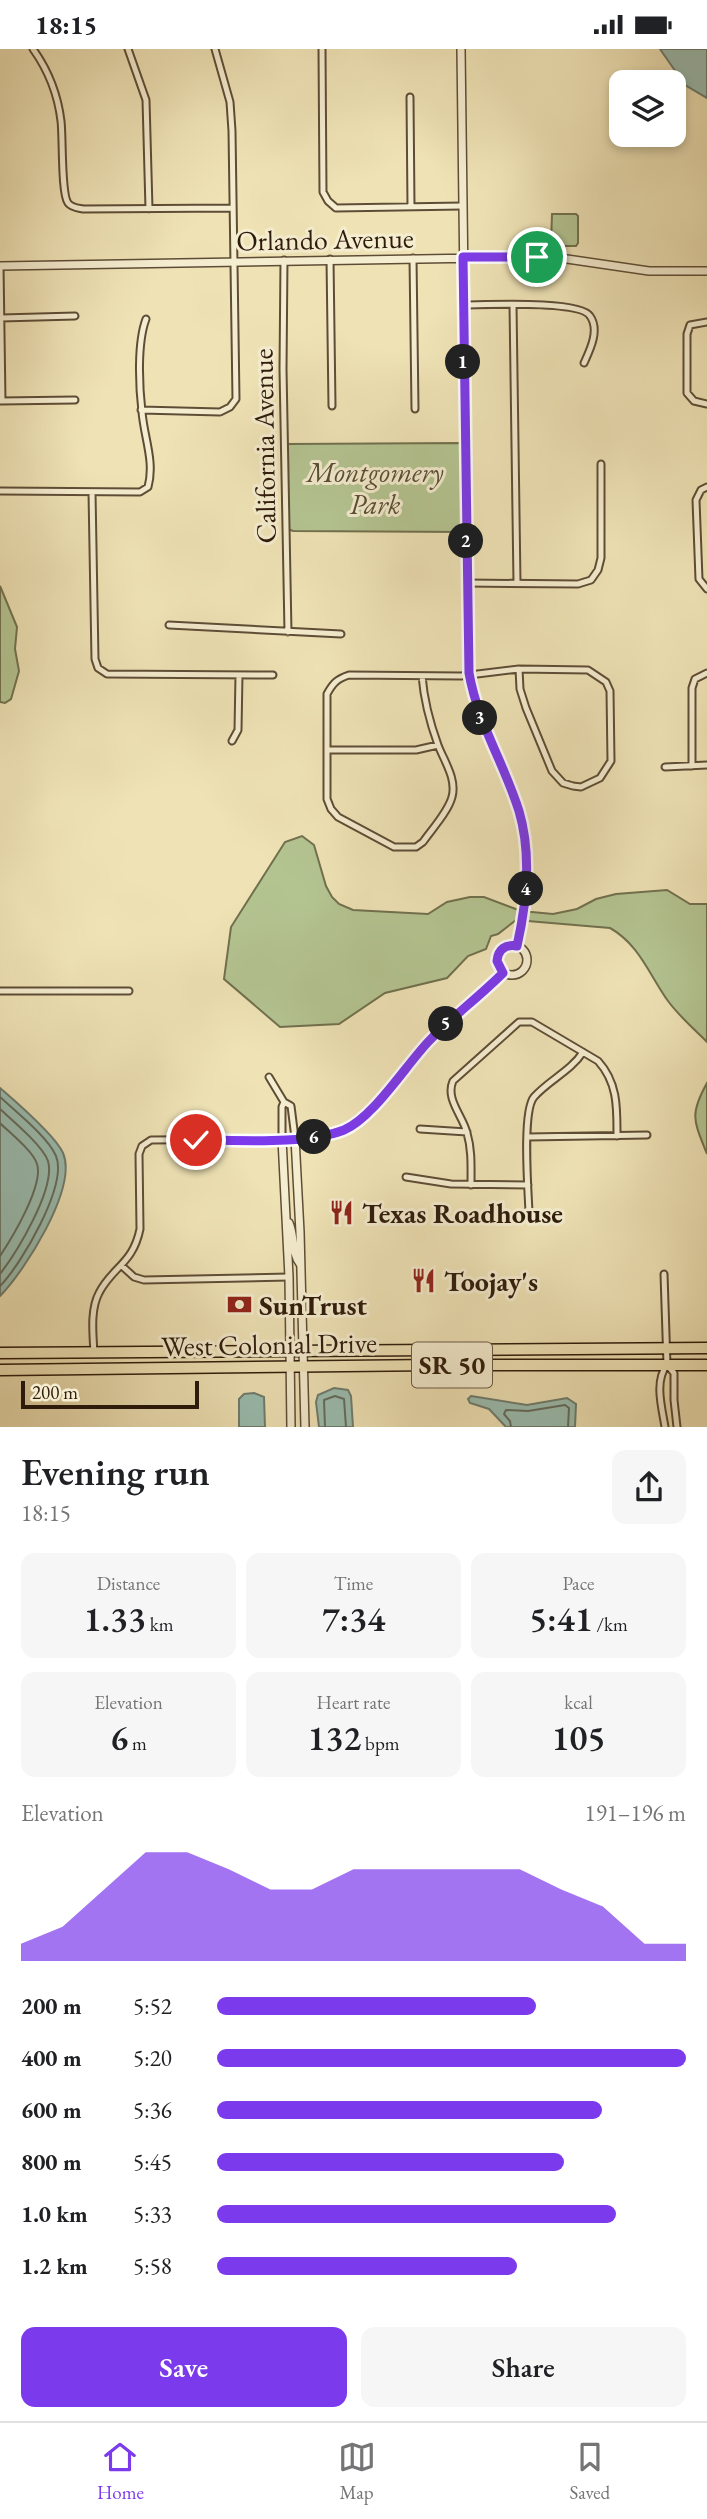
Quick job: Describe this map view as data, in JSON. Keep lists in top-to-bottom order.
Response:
{
  "streets": {
    "highway": ["West Colonial Drive", "SR 50"],
    "street": ["Orlando Avenue", "California Avenue"]
  },
  "crossings": [
    ["Orlando Avenue", "California Avenue"]
  ],
  "parks": ["Montgomery Park"],
  "places": {
    "restaurant": ["Texas Roadhouse", "Toojay's"],
    "bank": ["SunTrust"]
  },
  "scale_bar": "200 m",
  "page": {
    "status": "18:15",
    "pins": [
      "1",
      "2",
      "3",
      "4",
      "5",
      "6"
    ],
    "scale": "200 m",
    "heading": ["Evening run", "18:15"],
    "stats": [
      ["Distance", "1.33 km"],
      ["Time", "7:34"],
      ["Pace", "5:41 /km"],
      ["Elevation", "6 m"],
      ["Heart rate", "132 bpm"],
      ["kcal", "105"]
    ],
    "chart": ["Elevation", "191–196 m"],
    "list": [
      {
        "name": "200 m",
        "note": "5:52"
      },
      {
        "name": "400 m",
        "note": "5:20"
      },
      {
        "name": "600 m",
        "note": "5:36"
      },
      {
        "name": "800 m",
        "note": "5:45"
      },
      {
        "name": "1.0 km",
        "note": "5:33"
      },
      {
        "name": "1.2 km",
        "note": "5:58"
      }
    ],
    "buttons": ["Save", "Share"],
    "tabs": ["Home", "Map", "Saved"]
  }
}
